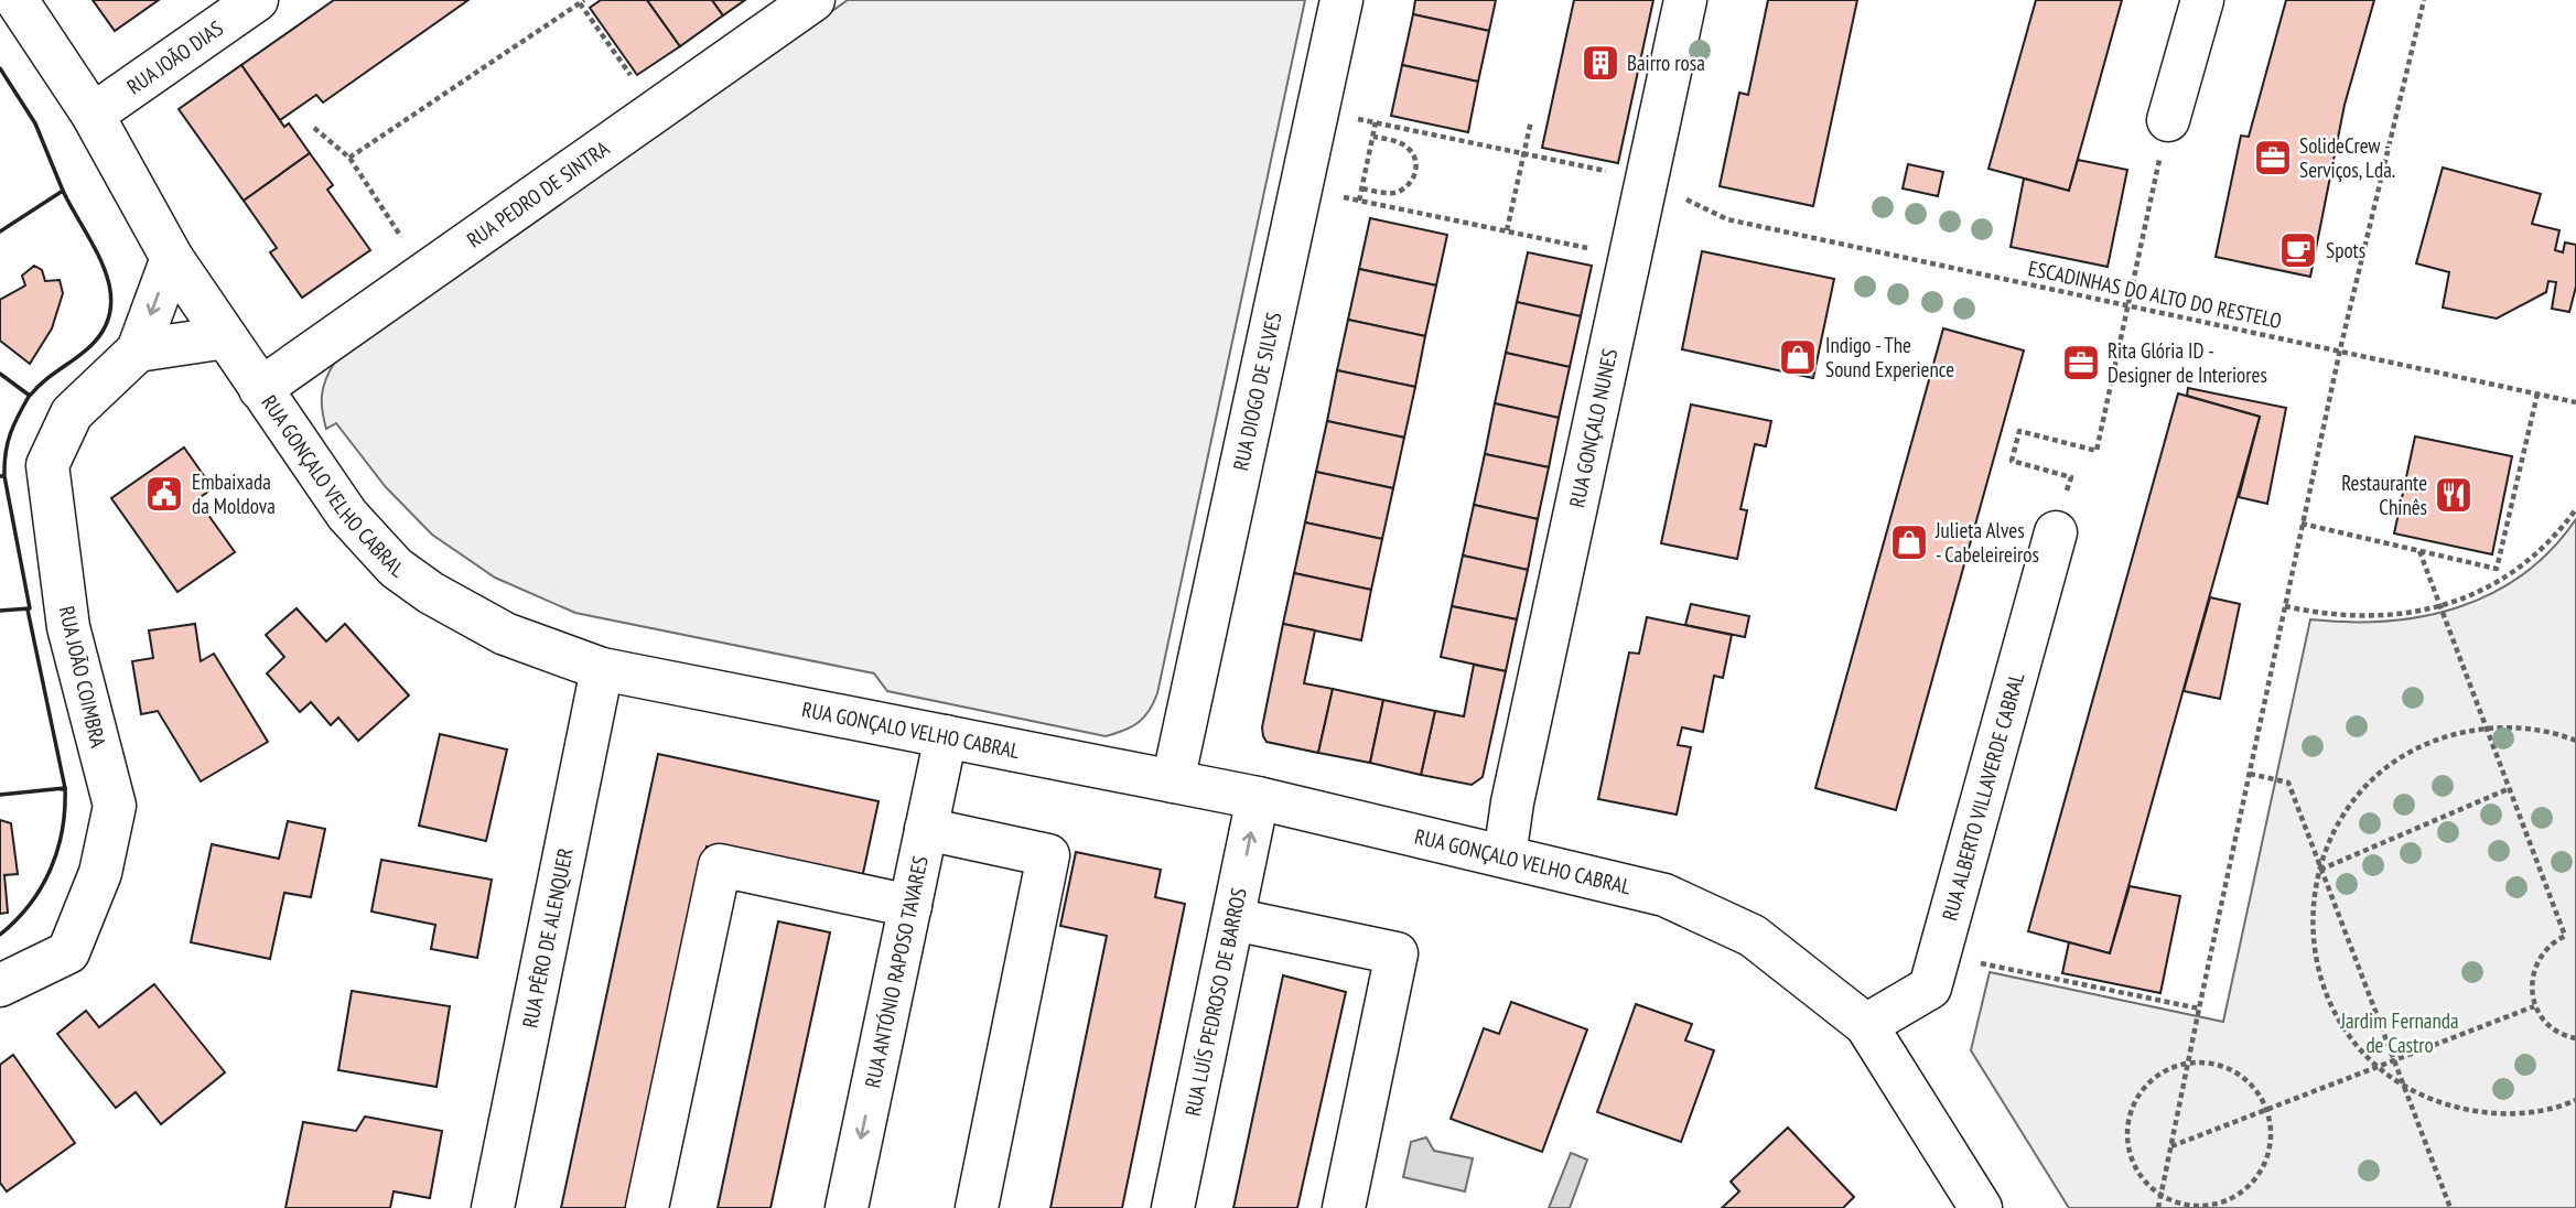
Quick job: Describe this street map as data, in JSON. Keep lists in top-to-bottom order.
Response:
{
  "streets": {
    "street": [
      "RUA JOÃO DIAS",
      "RUA PEDRO DE SINTRA",
      "RUA DIOGO DE SILVES",
      "RUA GONÇALO NUNES",
      "RUA GONÇALO VELHO CABRAL",
      "RUA JOÃO COIMBRA",
      "RUA ALBERTO VILLAVERDE CABRAL",
      "RUA PÊRO DE ALENQUER",
      "RUA ANTÓNIO RAPOSO TAVARES",
      "RUA LUÍS PEDROSO DE BARROS"
    ],
    "path": ["ESCADINHAS DO ALTO DO RESTELO"]
  },
  "crossings": [
    ["RUA JOÃO DIAS", "RUA GONÇALO VELHO CABRAL"],
    ["RUA PEDRO DE SINTRA", "RUA GONÇALO VELHO CABRAL"],
    ["RUA DIOGO DE SILVES", "RUA GONÇALO VELHO CABRAL"],
    ["RUA GONÇALO NUNES", "RUA GONÇALO VELHO CABRAL"],
    ["RUA GONÇALO VELHO CABRAL", "RUA JOÃO COIMBRA"],
    ["RUA GONÇALO VELHO CABRAL", "RUA ALBERTO VILLAVERDE CABRAL"],
    ["RUA GONÇALO VELHO CABRAL", "RUA PÊRO DE ALENQUER"],
    ["RUA GONÇALO VELHO CABRAL", "RUA ANTÓNIO RAPOSO TAVARES"],
    ["RUA GONÇALO VELHO CABRAL", "RUA LUÍS PEDROSO DE BARROS"]
  ],
  "one_way": ["RUA ANTÓNIO RAPOSO TAVARES"],
  "parks": ["Jardim Fernanda de Castro"],
  "places": {
    "building": ["Bairro rosa"],
    "office": ["SolideCrew - Serviços, Lda.", "Rita Glória ID - Designer de Interiores"],
    "cafe": ["Spots"],
    "shop": ["Indigo - The Sound Experience", "Julieta Alves - Cabeleireiros"],
    "public building": ["Embaixada da Moldova"],
    "restaurant": ["Restaurante Chinês"]
  }
}
